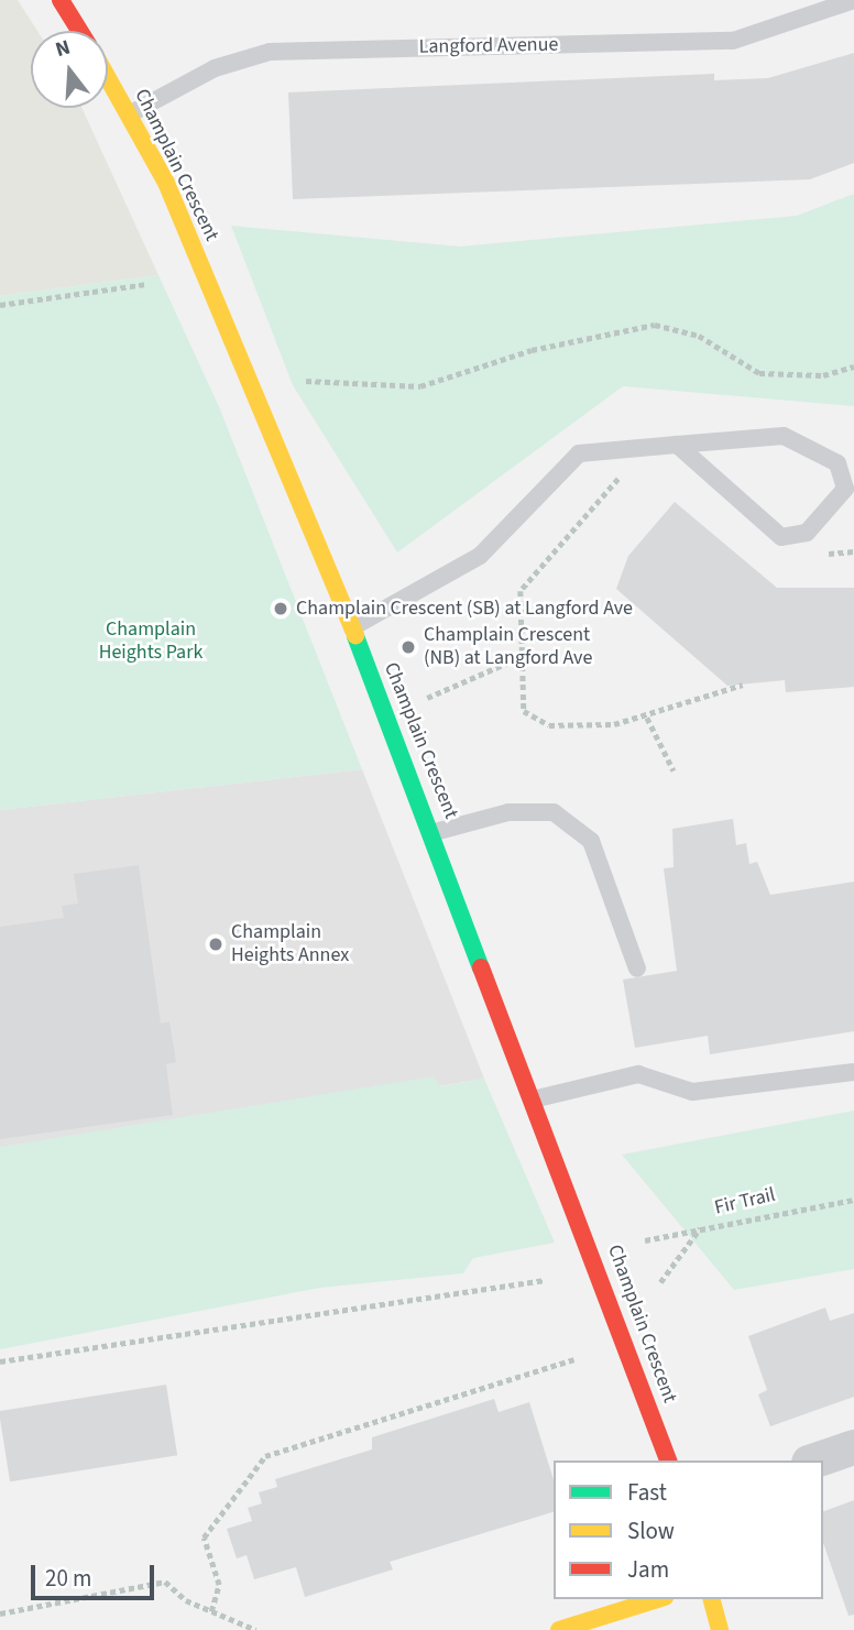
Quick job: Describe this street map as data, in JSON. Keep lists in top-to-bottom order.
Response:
{
  "streets": {
    "street": ["Champlain Crescent"],
    "lane": ["Langford Avenue"],
    "path": ["Fir Trail"]
  },
  "crossings": [
    ["Langford Avenue", "Champlain Crescent"]
  ],
  "parks": ["Champlain Heights Park"],
  "places": ["Champlain Crescent (SB) at Langford Ave", "Champlain Crescent (NB) at Langford Ave", "Champlain Heights Annex"],
  "legend": ["Fast", "Slow", "Jam"],
  "scale_bar": "20 m",
  "north": "top"
}
